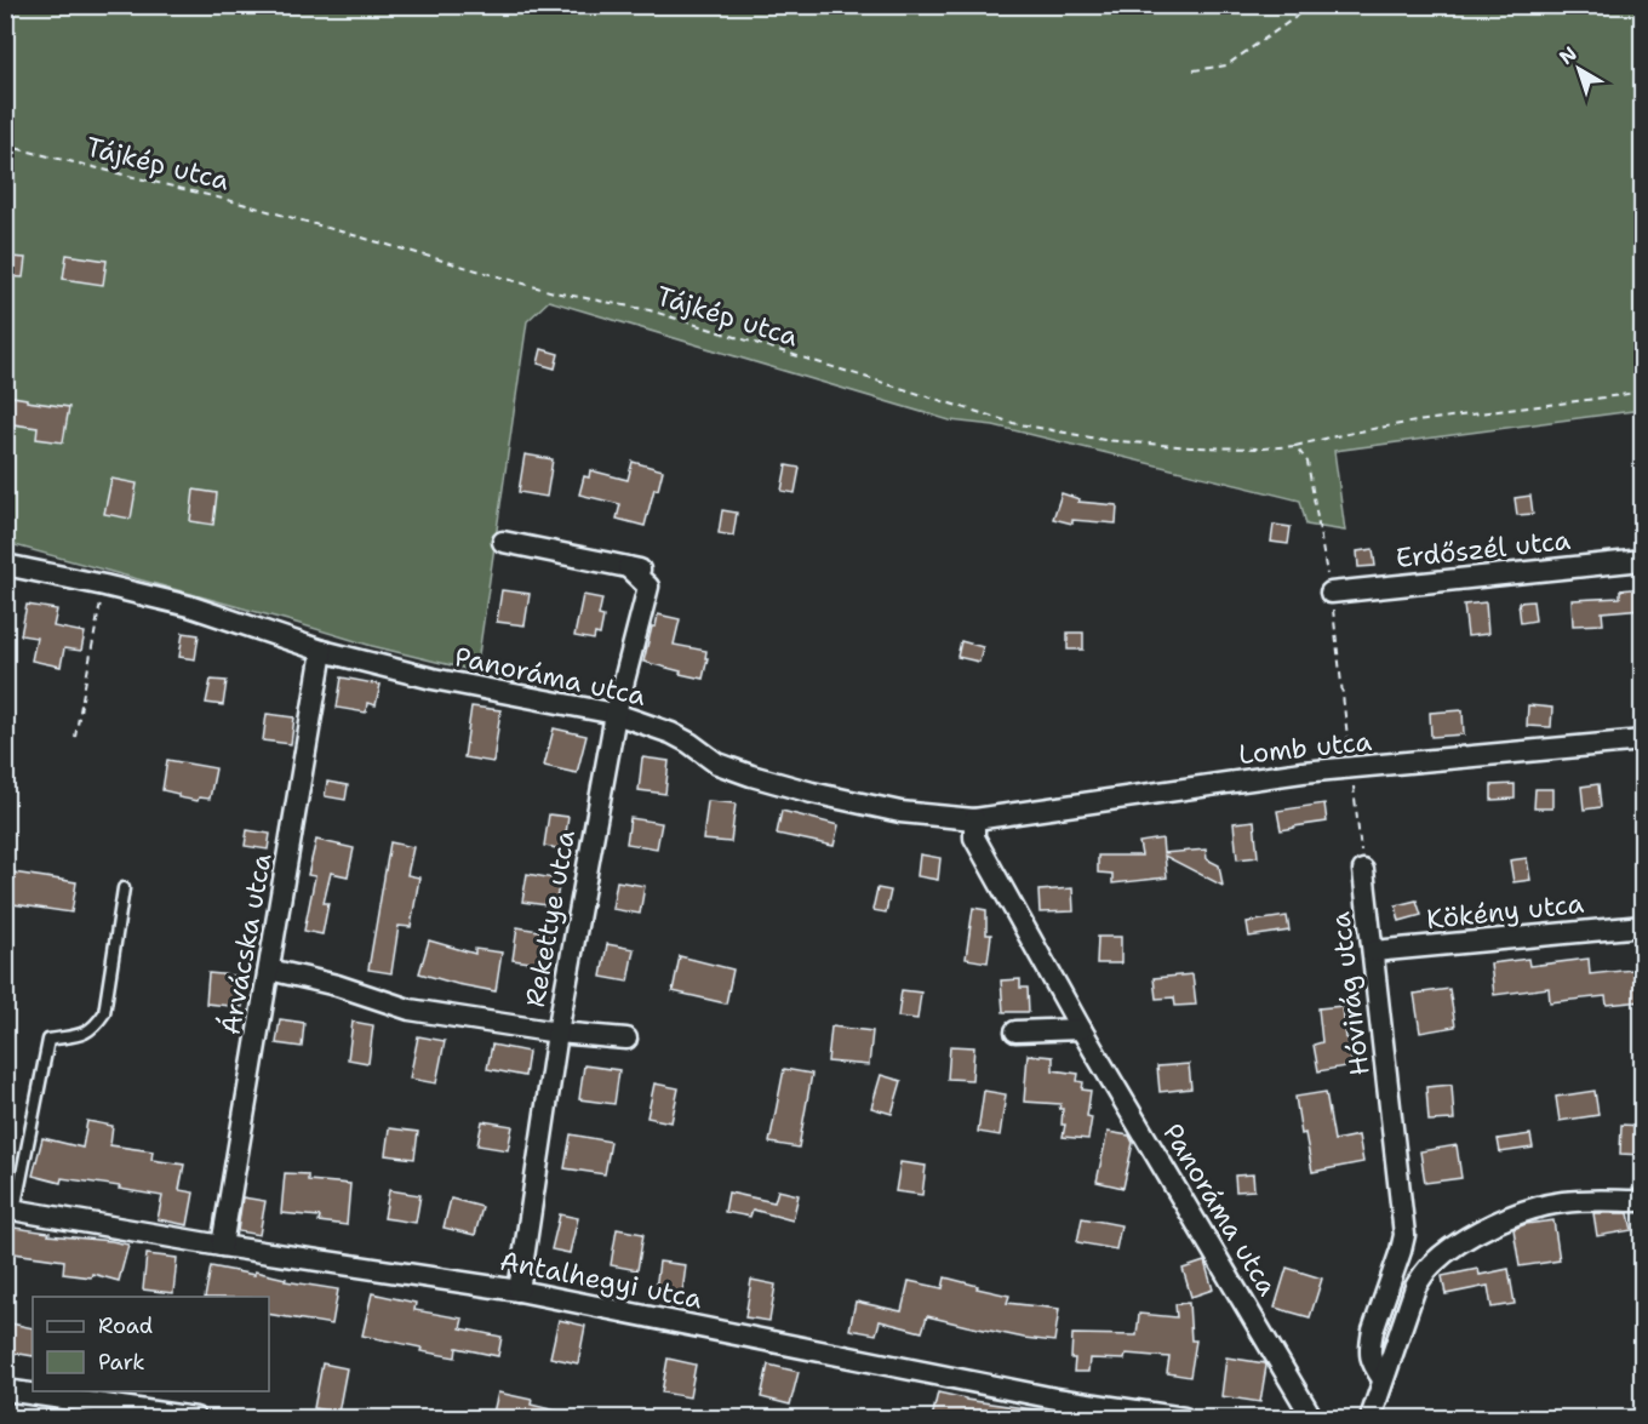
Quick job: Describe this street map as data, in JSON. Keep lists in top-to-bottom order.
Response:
{
  "streets": {
    "street": [
      "Erdőszél utca",
      "Panoráma utca",
      "Lomb utca",
      "Kökény utca",
      "Rekettye utca",
      "Árvácska utca",
      "Hóvirág utca",
      "Antalhegyi utca"
    ],
    "path": ["Tájkép utca"]
  },
  "crossings": [
    ["Erdőszél utca", "Hóvirág utca"],
    ["Panoráma utca", "Lomb utca"],
    ["Panoráma utca", "Rekettye utca"],
    ["Panoráma utca", "Árvácska utca"],
    ["Lomb utca", "Hóvirág utca"],
    ["Kökény utca", "Hóvirág utca"],
    ["Rekettye utca", "Antalhegyi utca"],
    ["Árvácska utca", "Antalhegyi utca"]
  ],
  "legend": ["Road", "Park"],
  "north": "top left"
}
